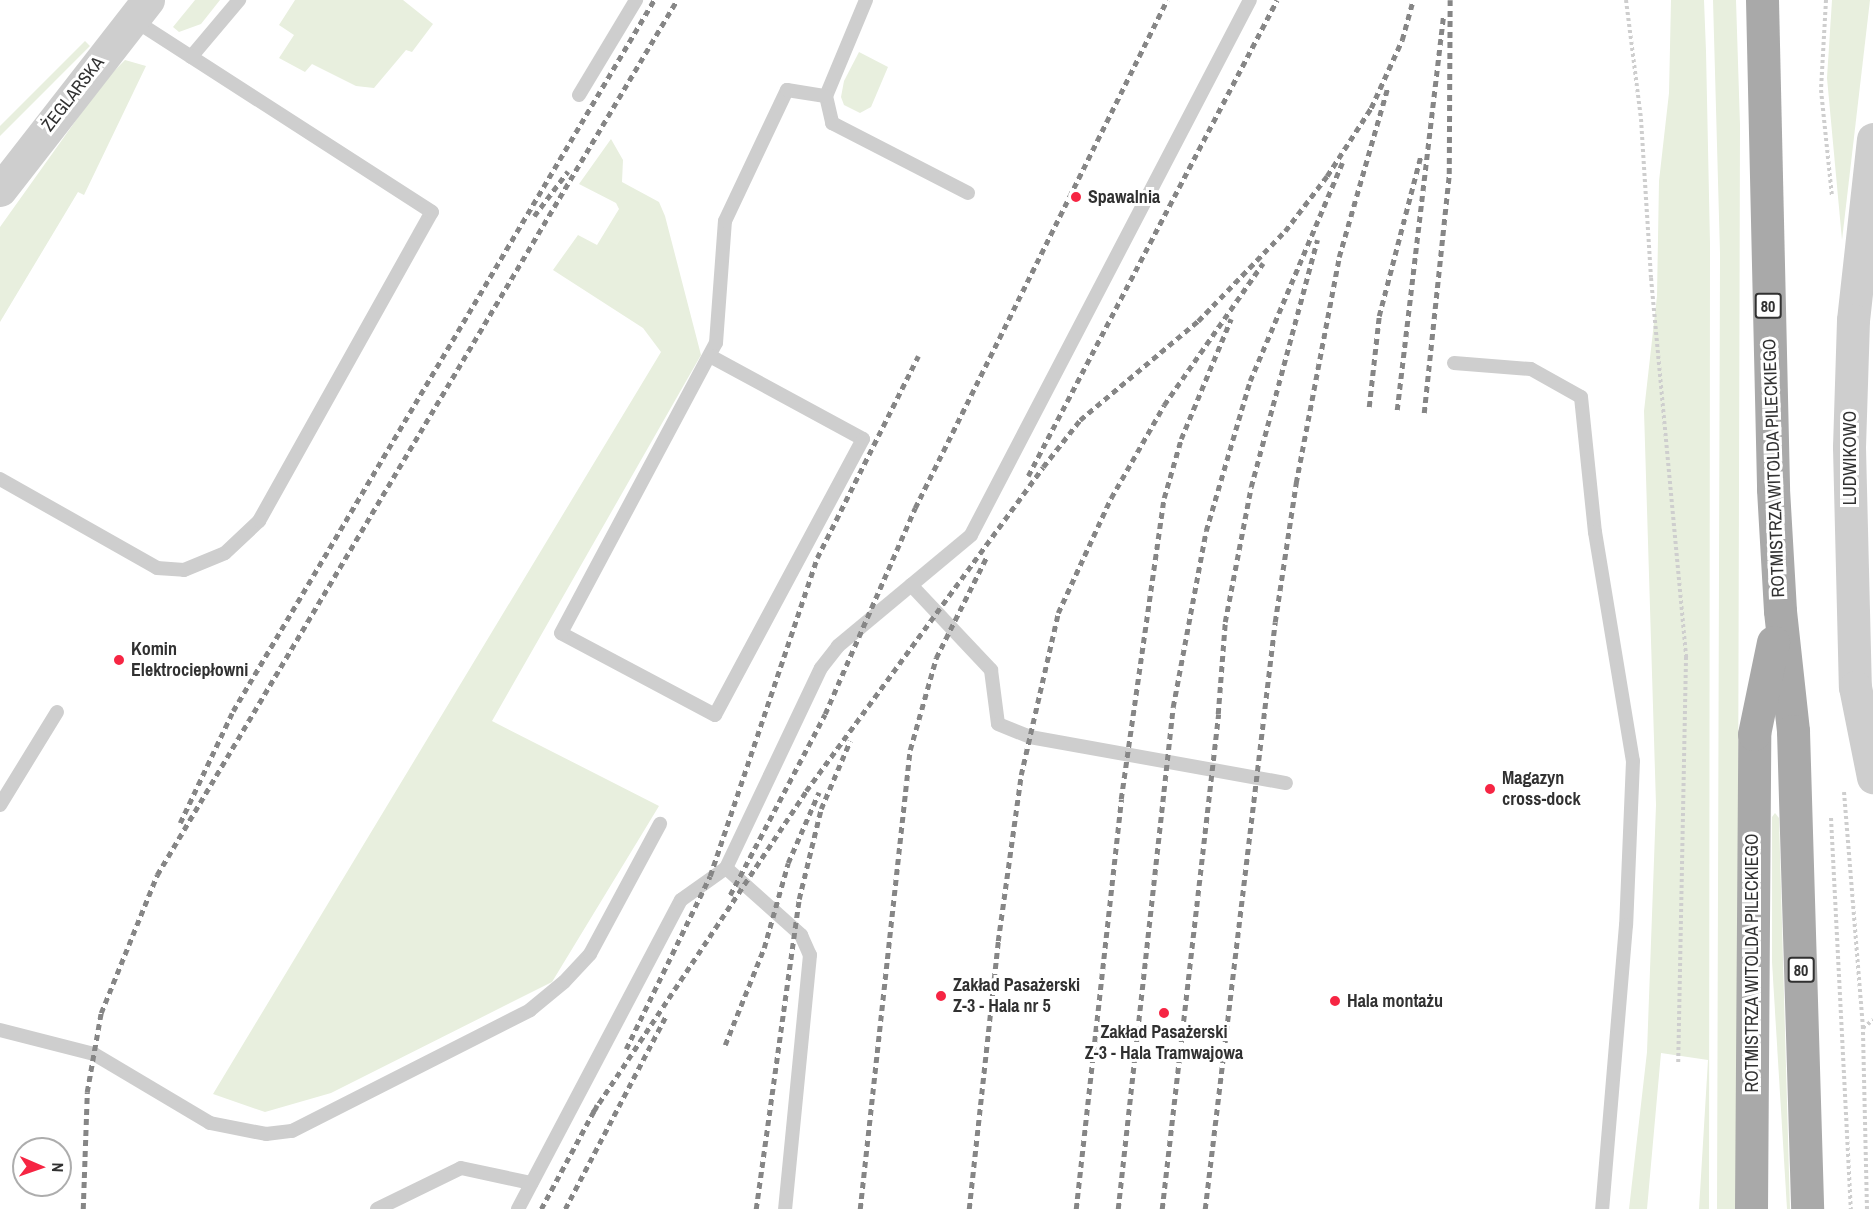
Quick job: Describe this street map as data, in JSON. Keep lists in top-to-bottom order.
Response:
{
  "streets": {
    "main road": ["80", "ROTMISTRZA WITOLDA PILECKIEGO"],
    "street": ["ŻEGLARSKA", "LUDWIKOWO"]
  },
  "places": [
    "Spawalnia",
    "Komin Elektrociepłowni",
    "Magazyn cross-dock",
    "Zakład Pasażerski Z-3 - Hala nr 5",
    "Hala montażu",
    "Zakład Pasażerski Z-3 - Hala Tramwajowa"
  ],
  "north": "right"
}
